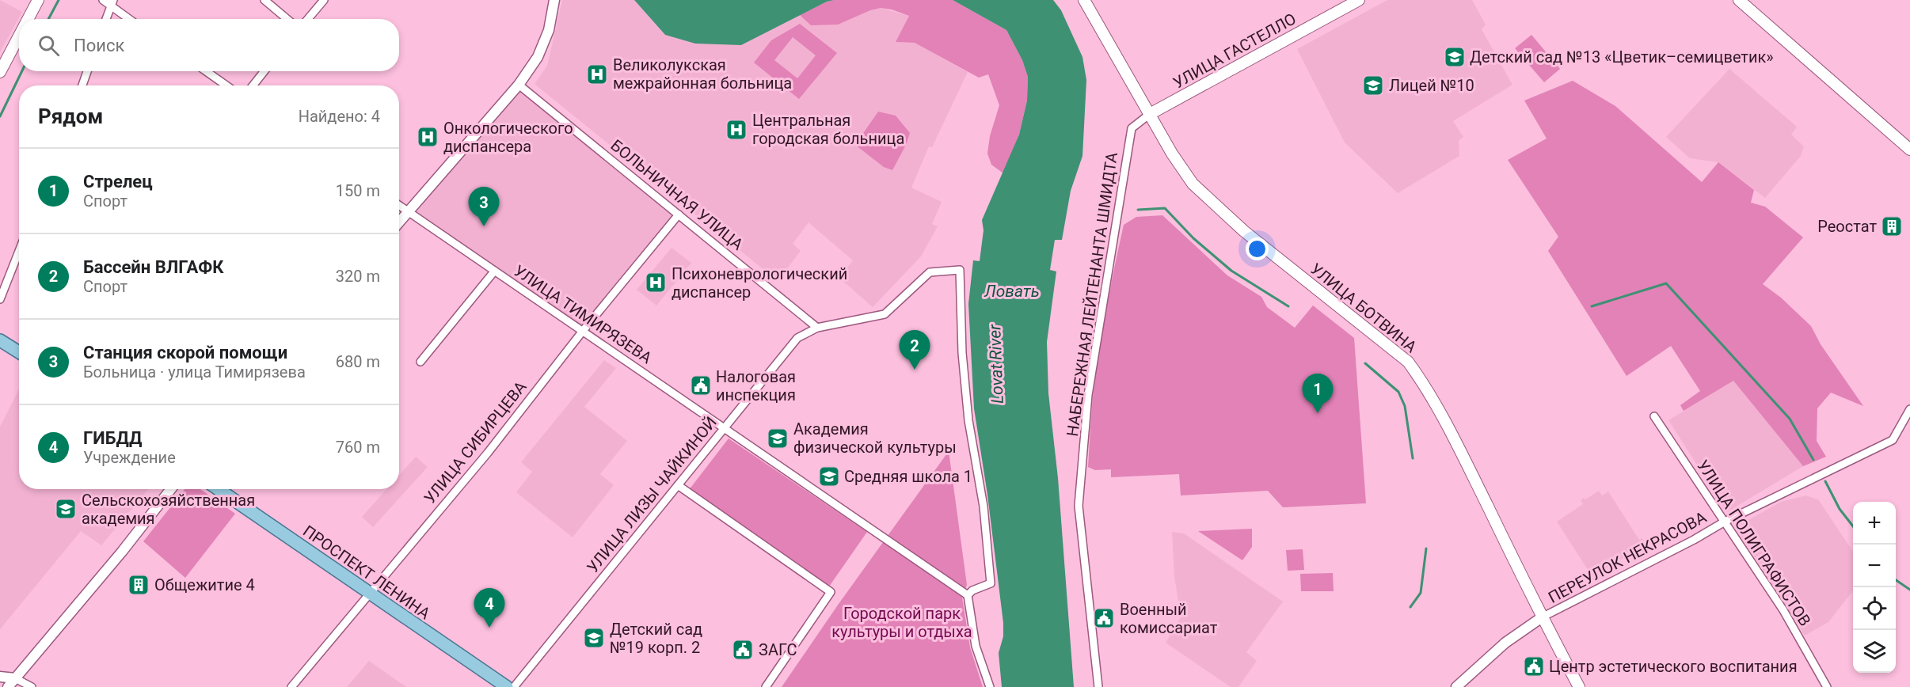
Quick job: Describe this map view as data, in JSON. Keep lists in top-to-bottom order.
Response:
{
  "streets": {
    "main road": ["УЛИЦА ГАСТЕЛЛО", "УЛИЦА БОТВИНА", "ПРОСПЕКТ ЛЕНИНА"],
    "street": [
      "БОЛЬНИЧНАЯ УЛИЦА",
      "НАБЕРЕЖНАЯ ЛЕЙТЕНАНТА ШМИДТА",
      "УЛИЦА ТИМИРЯЗЕВА",
      "УЛИЦА СИБИРЦЕВА",
      "УЛИЦА ЛИЗЫ ЧАЙКИНОЙ",
      "УЛИЦА ПОЛИГРАФИСТОВ",
      "ПЕРЕУЛОК НЕКРАСОВА"
    ]
  },
  "crossings": [
    ["УЛИЦА ГАСТЕЛЛО", "НАБЕРЕЖНАЯ ЛЕЙТЕНАНТА ШМИДТА"],
    ["УЛИЦА ГАСТЕЛЛО", "УЛИЦА БОТВИНА"],
    ["БОЛЬНИЧНАЯ УЛИЦА", "УЛИЦА СИБИРЦЕВА"],
    ["БОЛЬНИЧНАЯ УЛИЦА", "УЛИЦА ЛИЗЫ ЧАЙКИНОЙ"],
    ["НАБЕРЕЖНАЯ ЛЕЙТЕНАНТА ШМИДТА", "УЛИЦА БОТВИНА"],
    ["УЛИЦА БОТВИНА", "ПЕРЕУЛОК НЕКРАСОВА"],
    ["УЛИЦА ТИМИРЯЗЕВА", "УЛИЦА СИБИРЦЕВА"],
    ["УЛИЦА ТИМИРЯЗЕВА", "УЛИЦА ЛИЗЫ ЧАЙКИНОЙ"],
    ["УЛИЦА СИБИРЦЕВА", "ПРОСПЕКТ ЛЕНИНА"],
    ["УЛИЦА ПОЛИГРАФИСТОВ", "ПЕРЕУЛОК НЕКРАСОВА"]
  ],
  "water": ["Ловать", "Lovat River"],
  "parks": ["Городской парк культуры и отдыха"],
  "places": {
    "school or university": [
      "Детский сад №13 «Цветик–семицветик»",
      "Лицей №10",
      "Aкадемия физической культуры",
      "Средняя школа 1",
      "Сельскохозяйственная академия",
      "Детский сад №19 корп. 2"
    ],
    "hospital": [
      "Великолукская межрайонная больница",
      "Центральная городская больница",
      "Онкологического диспансера",
      "Психоневрологический диспансер"
    ],
    "building": ["Реостат", "Общежитие 4"],
    "public building": [
      "Налоговая инспекция",
      "Военный комиссариат",
      "ЗАГС",
      "Центр эстетического воспитания"
    ]
  },
  "page": {
    "search": "Поиск",
    "heading": ["Рядом", "Найдено: 4"],
    "list": [
      {
        "mark": "1",
        "name": "Стрелец",
        "note": "Спорт",
        "value": "150 m"
      },
      {
        "mark": "2",
        "name": "Бассейн ВЛГАФК",
        "note": "Спорт",
        "value": "320 m"
      },
      {
        "mark": "3",
        "name": "Станция скорой помощи",
        "note": "Больница · улица Тимирязева",
        "value": "680 m"
      },
      {
        "mark": "4",
        "name": "ГИБДД",
        "note": "Учреждение",
        "value": "760 m"
      }
    ],
    "pins": [
      "3",
      "2",
      "1",
      "4"
    ],
    "map_buttons": ["+", "−"]
  }
}
